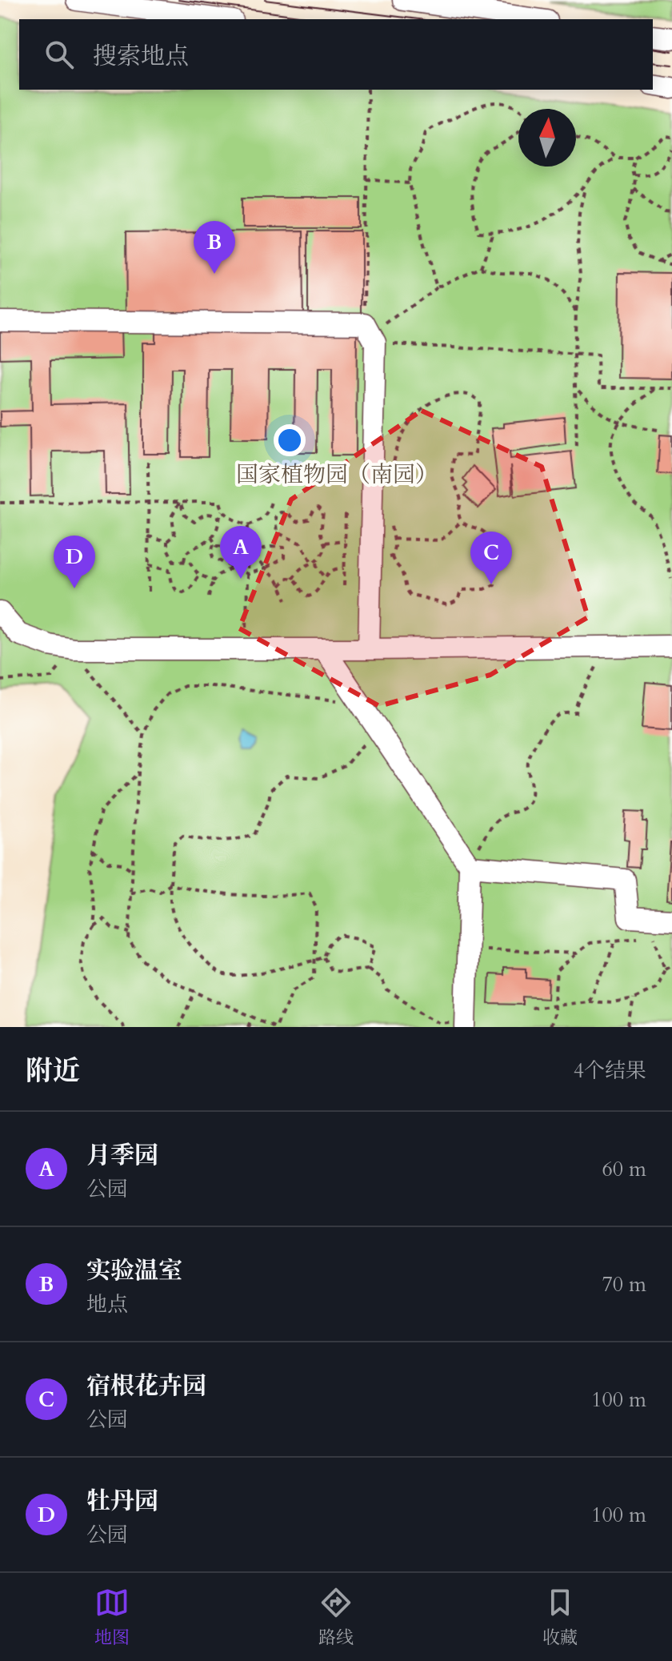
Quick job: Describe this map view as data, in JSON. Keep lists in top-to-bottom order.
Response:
{
  "parks": ["国家植物园（南园）"],
  "north": "top",
  "page": {
    "search": "搜索地点",
    "pins": [
      "B",
      "A",
      "C",
      "D"
    ],
    "heading": ["附近", "4个结果"],
    "list": [
      {
        "mark": "A",
        "name": "月季园",
        "note": "公园",
        "value": "60 m"
      },
      {
        "mark": "B",
        "name": "实验温室",
        "note": "地点",
        "value": "70 m"
      },
      {
        "mark": "C",
        "name": "宿根花卉园",
        "note": "公园",
        "value": "100 m"
      },
      {
        "mark": "D",
        "name": "牡丹园",
        "note": "公园",
        "value": "100 m"
      }
    ],
    "nav": ["地图", "路线", "收藏"]
  }
}
